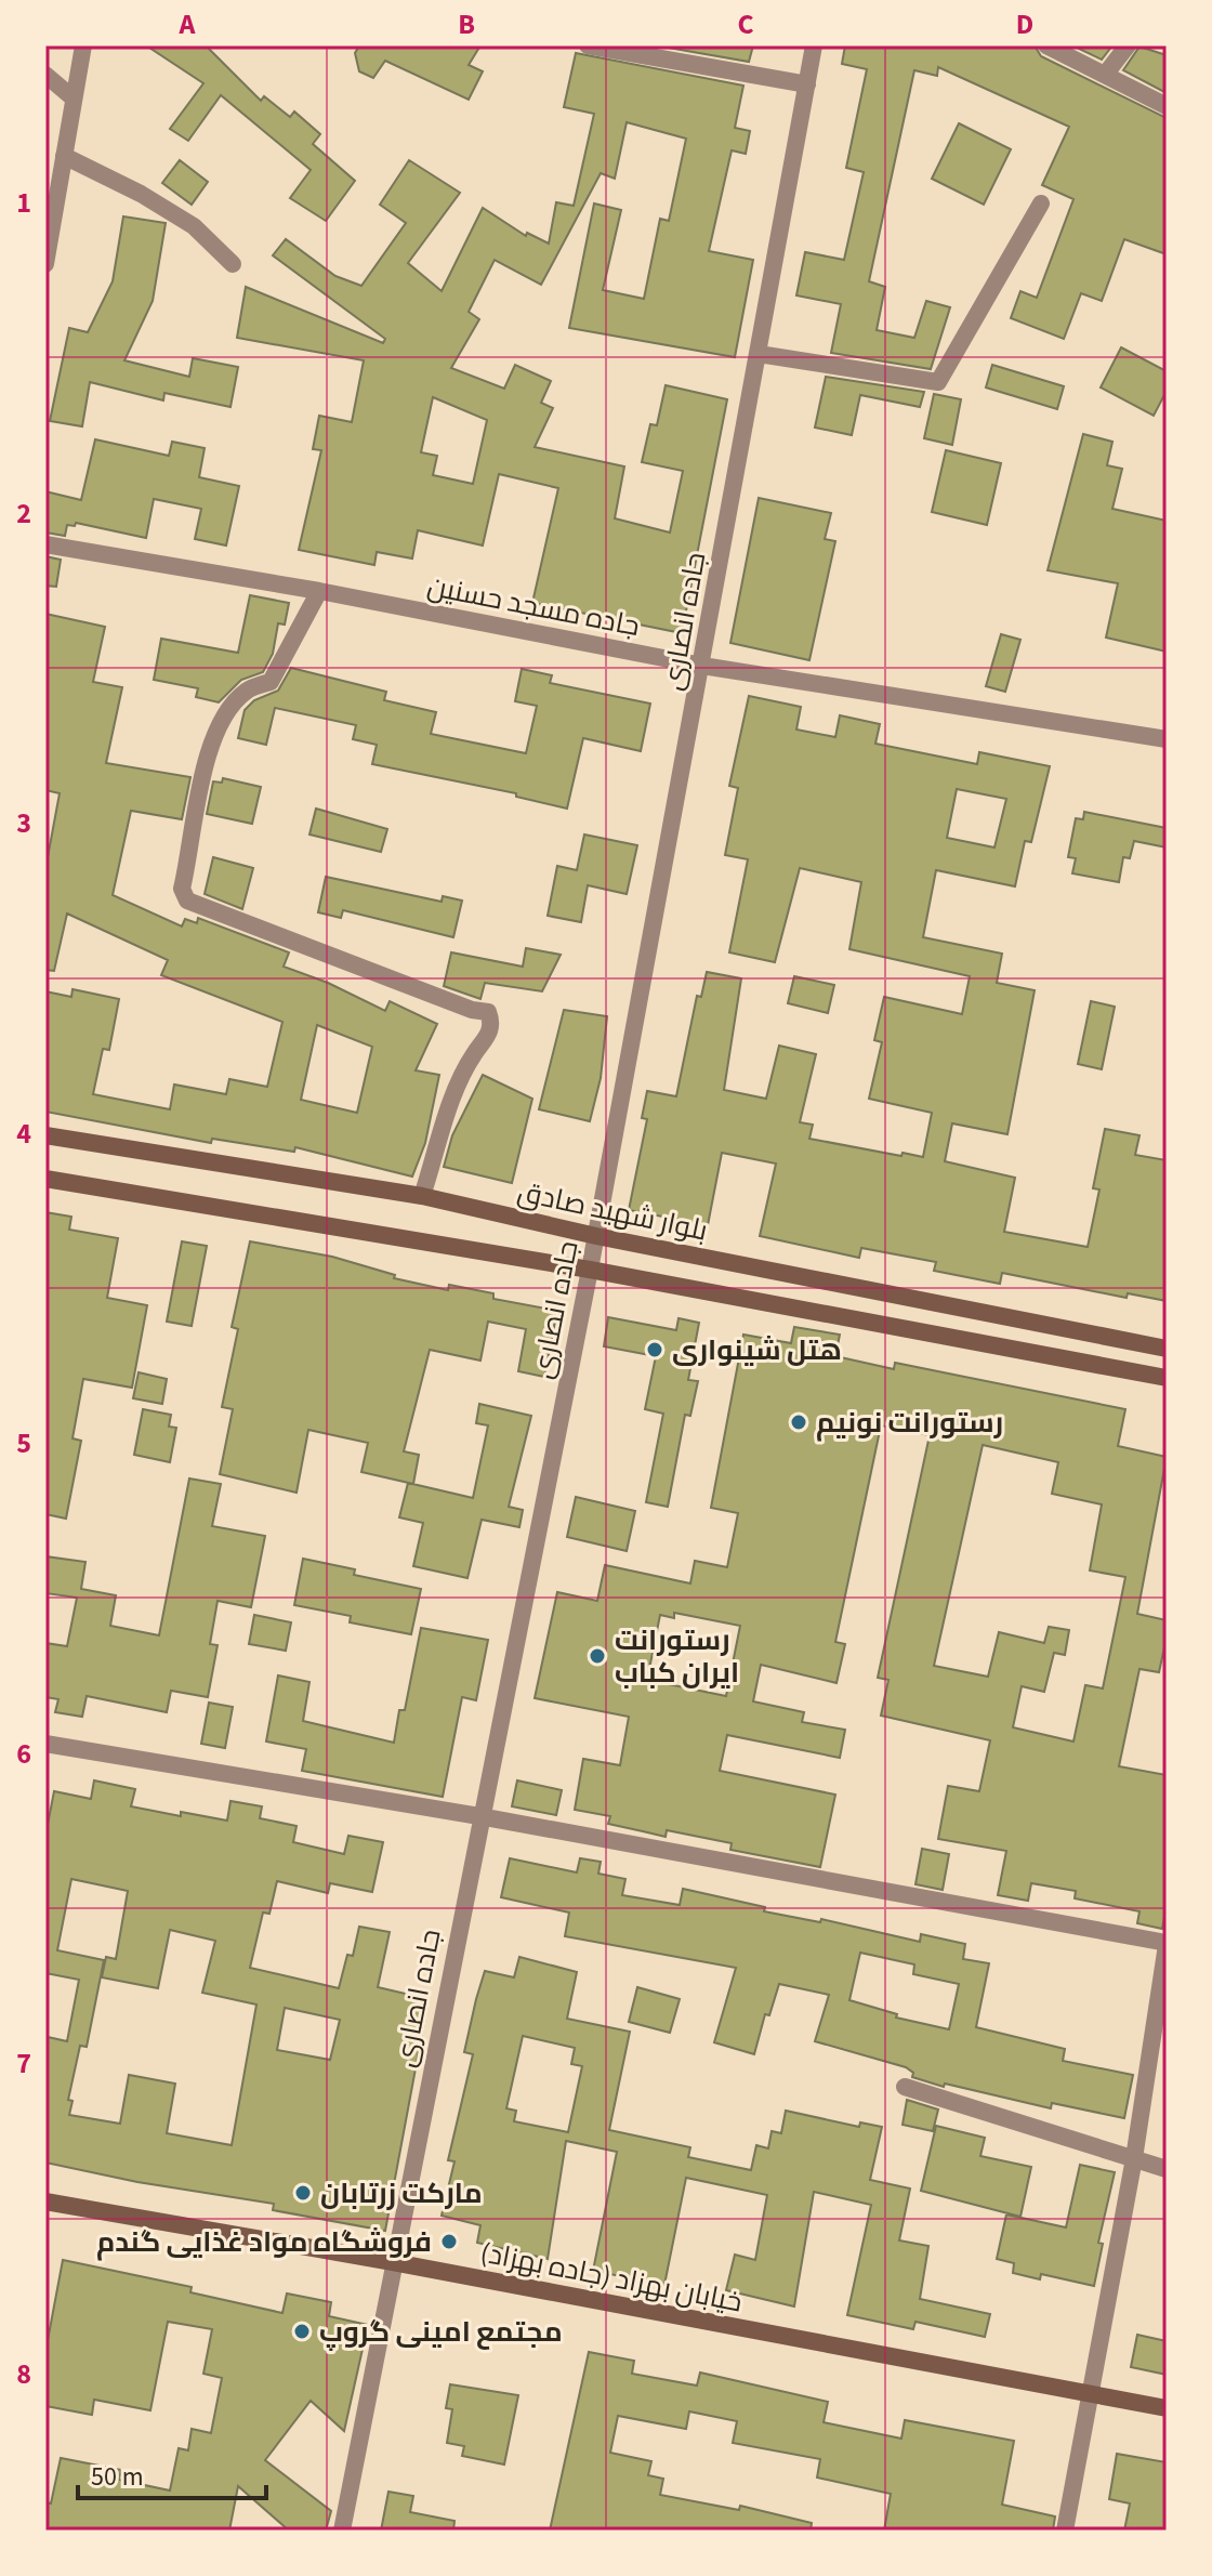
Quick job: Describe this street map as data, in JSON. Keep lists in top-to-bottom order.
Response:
{
  "streets": {
    "main road": ["بلوار شهید صادق", "خیابان بهزاد (جاده بهزاد)"],
    "street": ["جاده مسجد حسنین", "جاده انصاری"]
  },
  "crossings": [
    ["جاده مسجد حسنین", "جاده انصاری"],
    ["جاده انصاری", "بلوار شهید صادق"],
    ["جاده انصاری", "خیابان بهزاد (جاده بهزاد)"]
  ],
  "places": [
    "هتل شینواری",
    "رستورانت نونیم",
    "رستورانت ایران کباب",
    "مارکت زرتابان",
    "فروشگاه مواد غذایی گندم",
    "مجتمع امینی گروپ"
  ],
  "scale_bar": "50 m",
  "grid": {
    "columns": [
      "A",
      "B",
      "C",
      "D"
    ],
    "rows": [
      "1",
      "2",
      "3",
      "4",
      "5",
      "6",
      "7",
      "8"
    ]
  }
}
